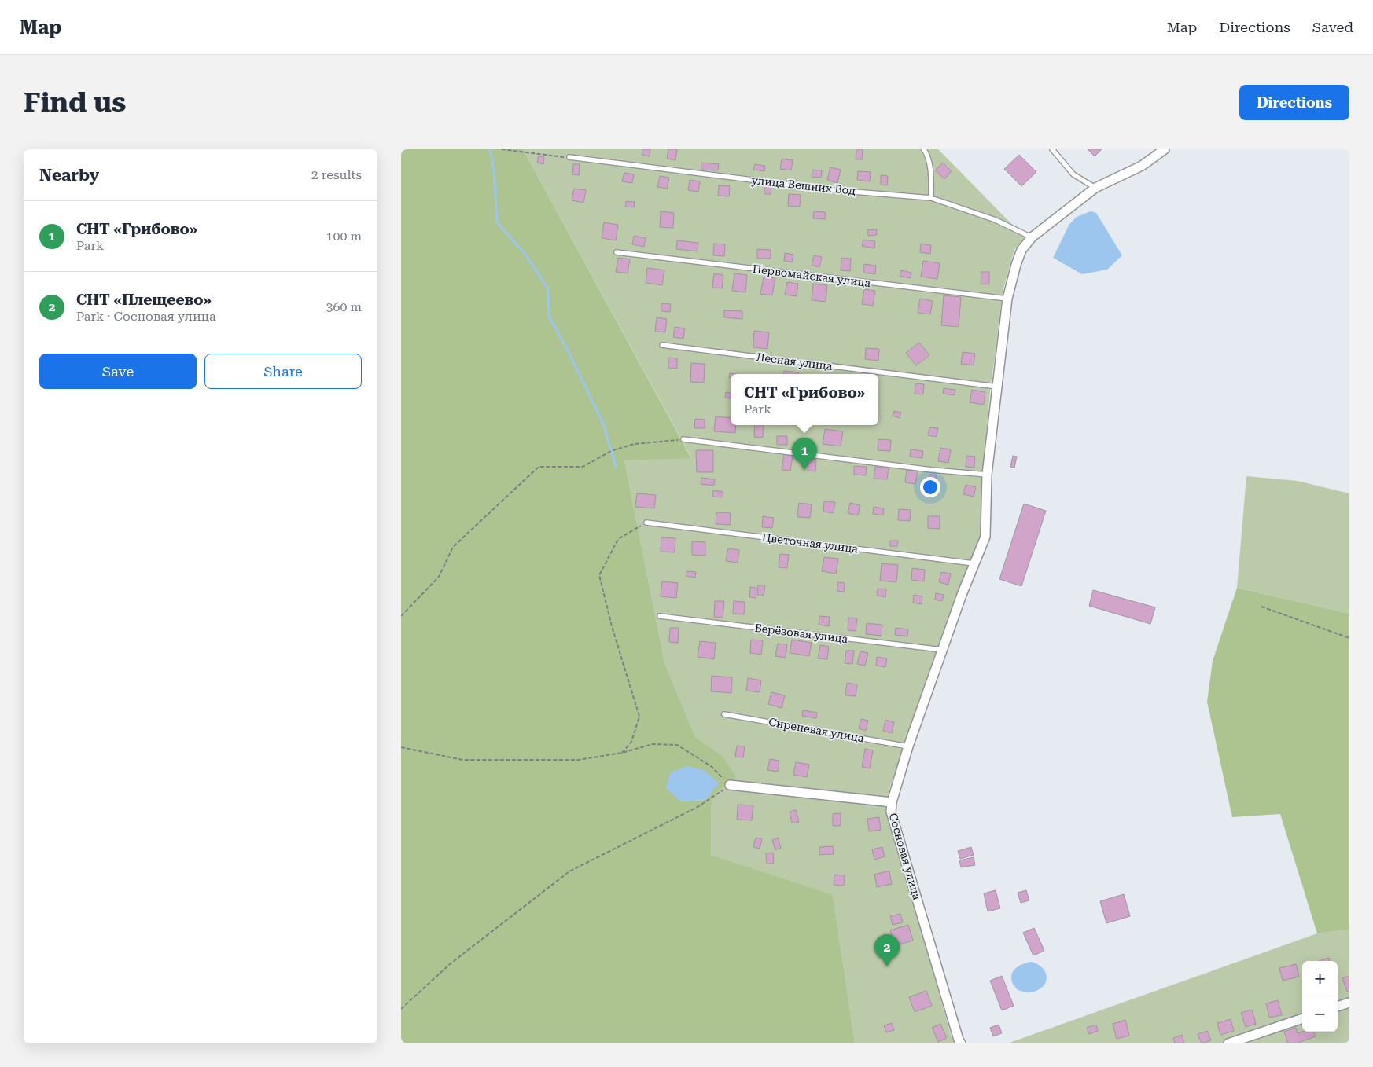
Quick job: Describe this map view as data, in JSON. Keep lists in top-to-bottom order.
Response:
{
  "streets": {
    "street": ["Сосновая улица"],
    "lane": [
      "улица Вешних Вод",
      "Первомайская улица",
      "Лесная улица",
      "Цветочная улица",
      "Берёзовая улица",
      "Сиреневая улица"
    ]
  },
  "page": {
    "header": "Map",
    "nav": ["Map", "Directions", "Saved"],
    "buttons": [
      "Directions",
      ["Save", "Share"]
    ],
    "title": "Find us",
    "heading": ["Nearby", "2 results"],
    "list": [
      {
        "mark": "1",
        "name": "СНТ «Грибово»",
        "note": "Park",
        "value": "100 m"
      },
      {
        "mark": "2",
        "name": "СНТ «Плещеево»",
        "note": "Park · Сосновая улица",
        "value": "360 m"
      }
    ],
    "popup": ["СНТ «Грибово»", "Park"],
    "pins": ["1", "2"],
    "map_buttons": ["+", "−"]
  }
}
